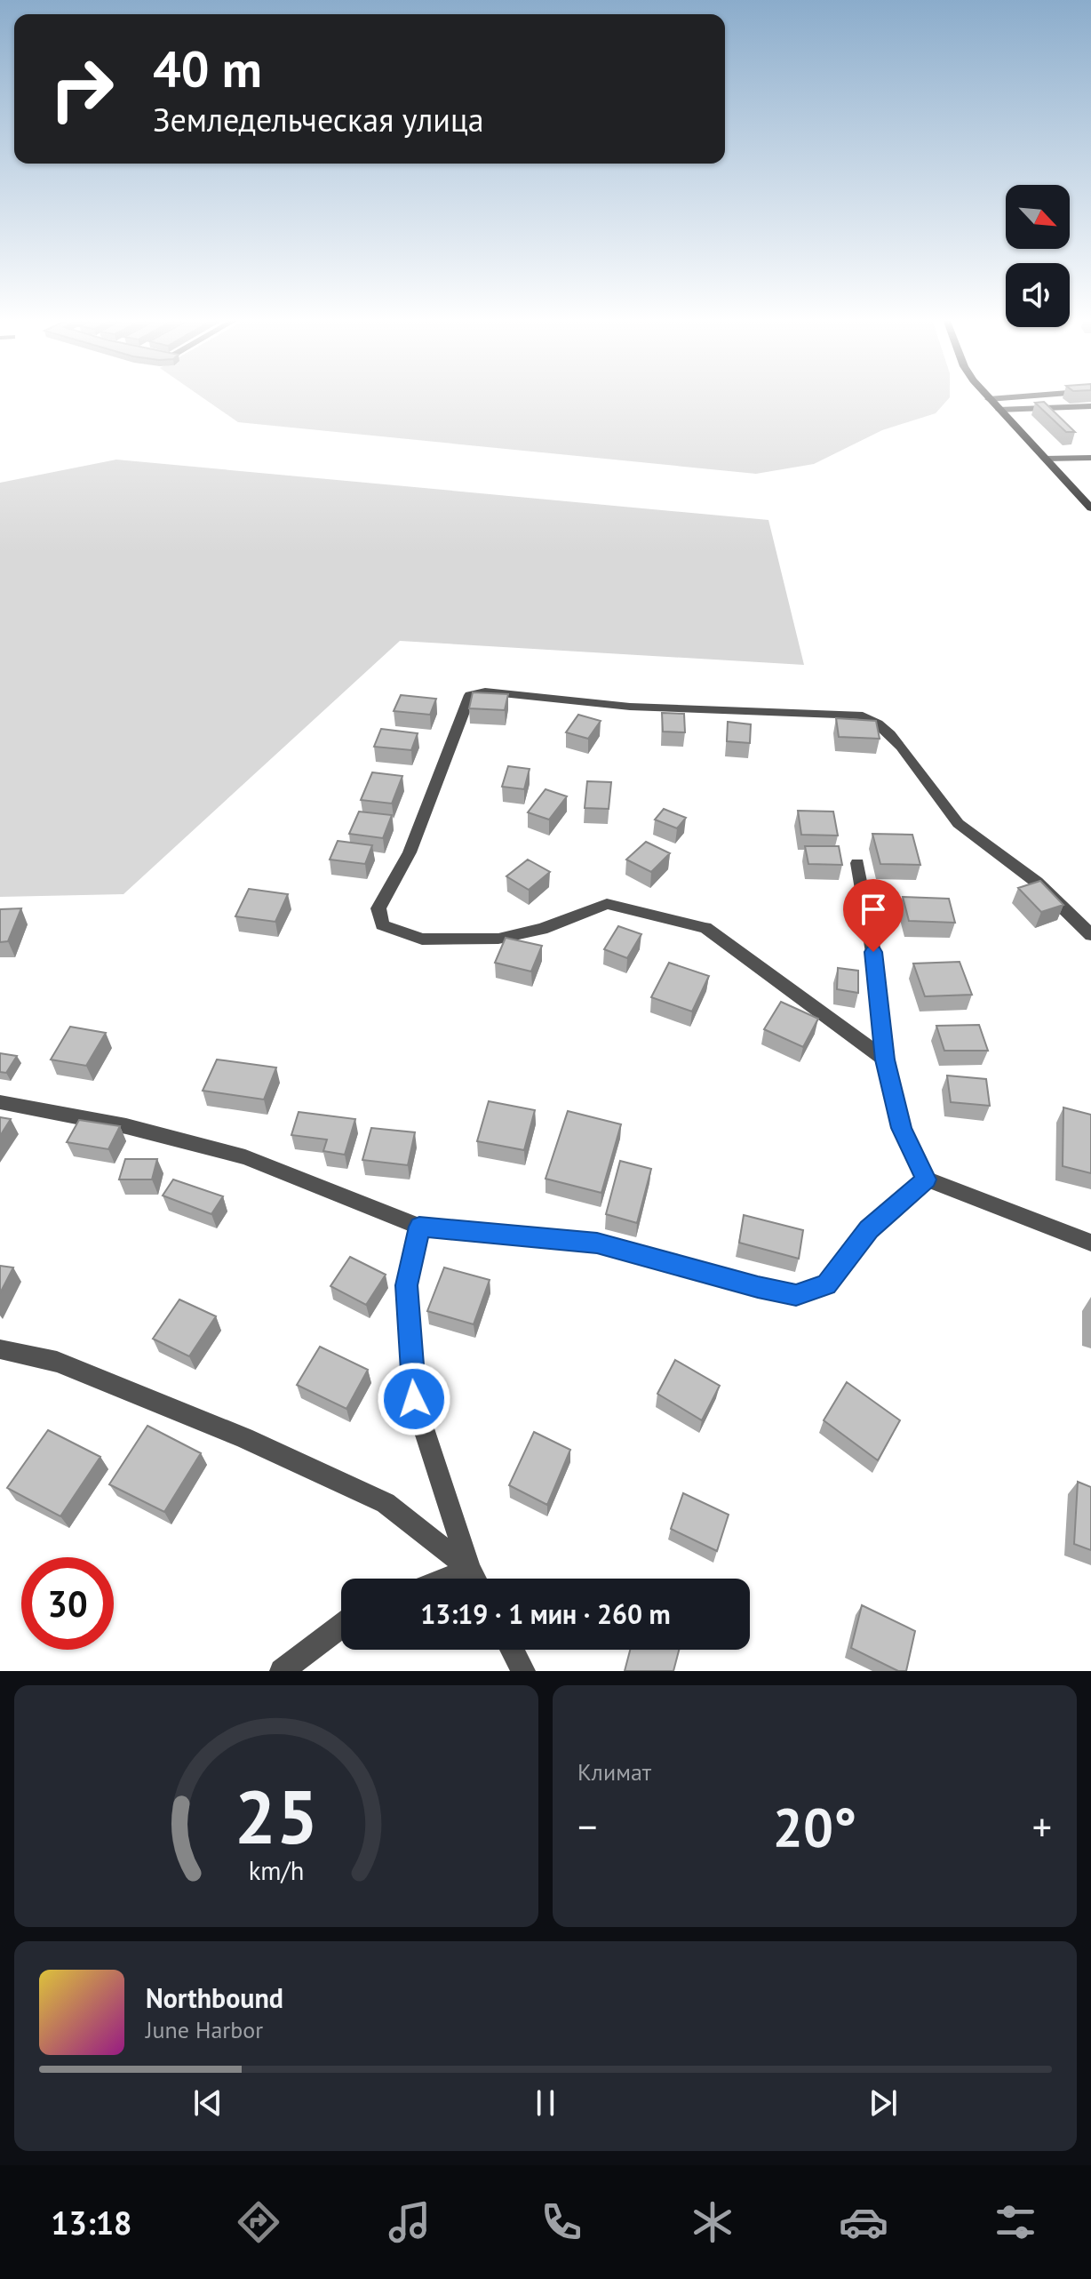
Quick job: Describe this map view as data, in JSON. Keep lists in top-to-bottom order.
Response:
{
  "north": "bottom right",
  "page": {
    "turn": ["40 m", "Земледельческая улица"],
    "limit": "30",
    "trip": "13:19 · 1 мин · 260 m",
    "tile": "Климат",
    "heat": ["−", "20°", "+"],
    "song": ["Northbound", "June Harbor"],
    "tabs": "13:18",
    "gauge": ["25", "km/h"]
  }
}
